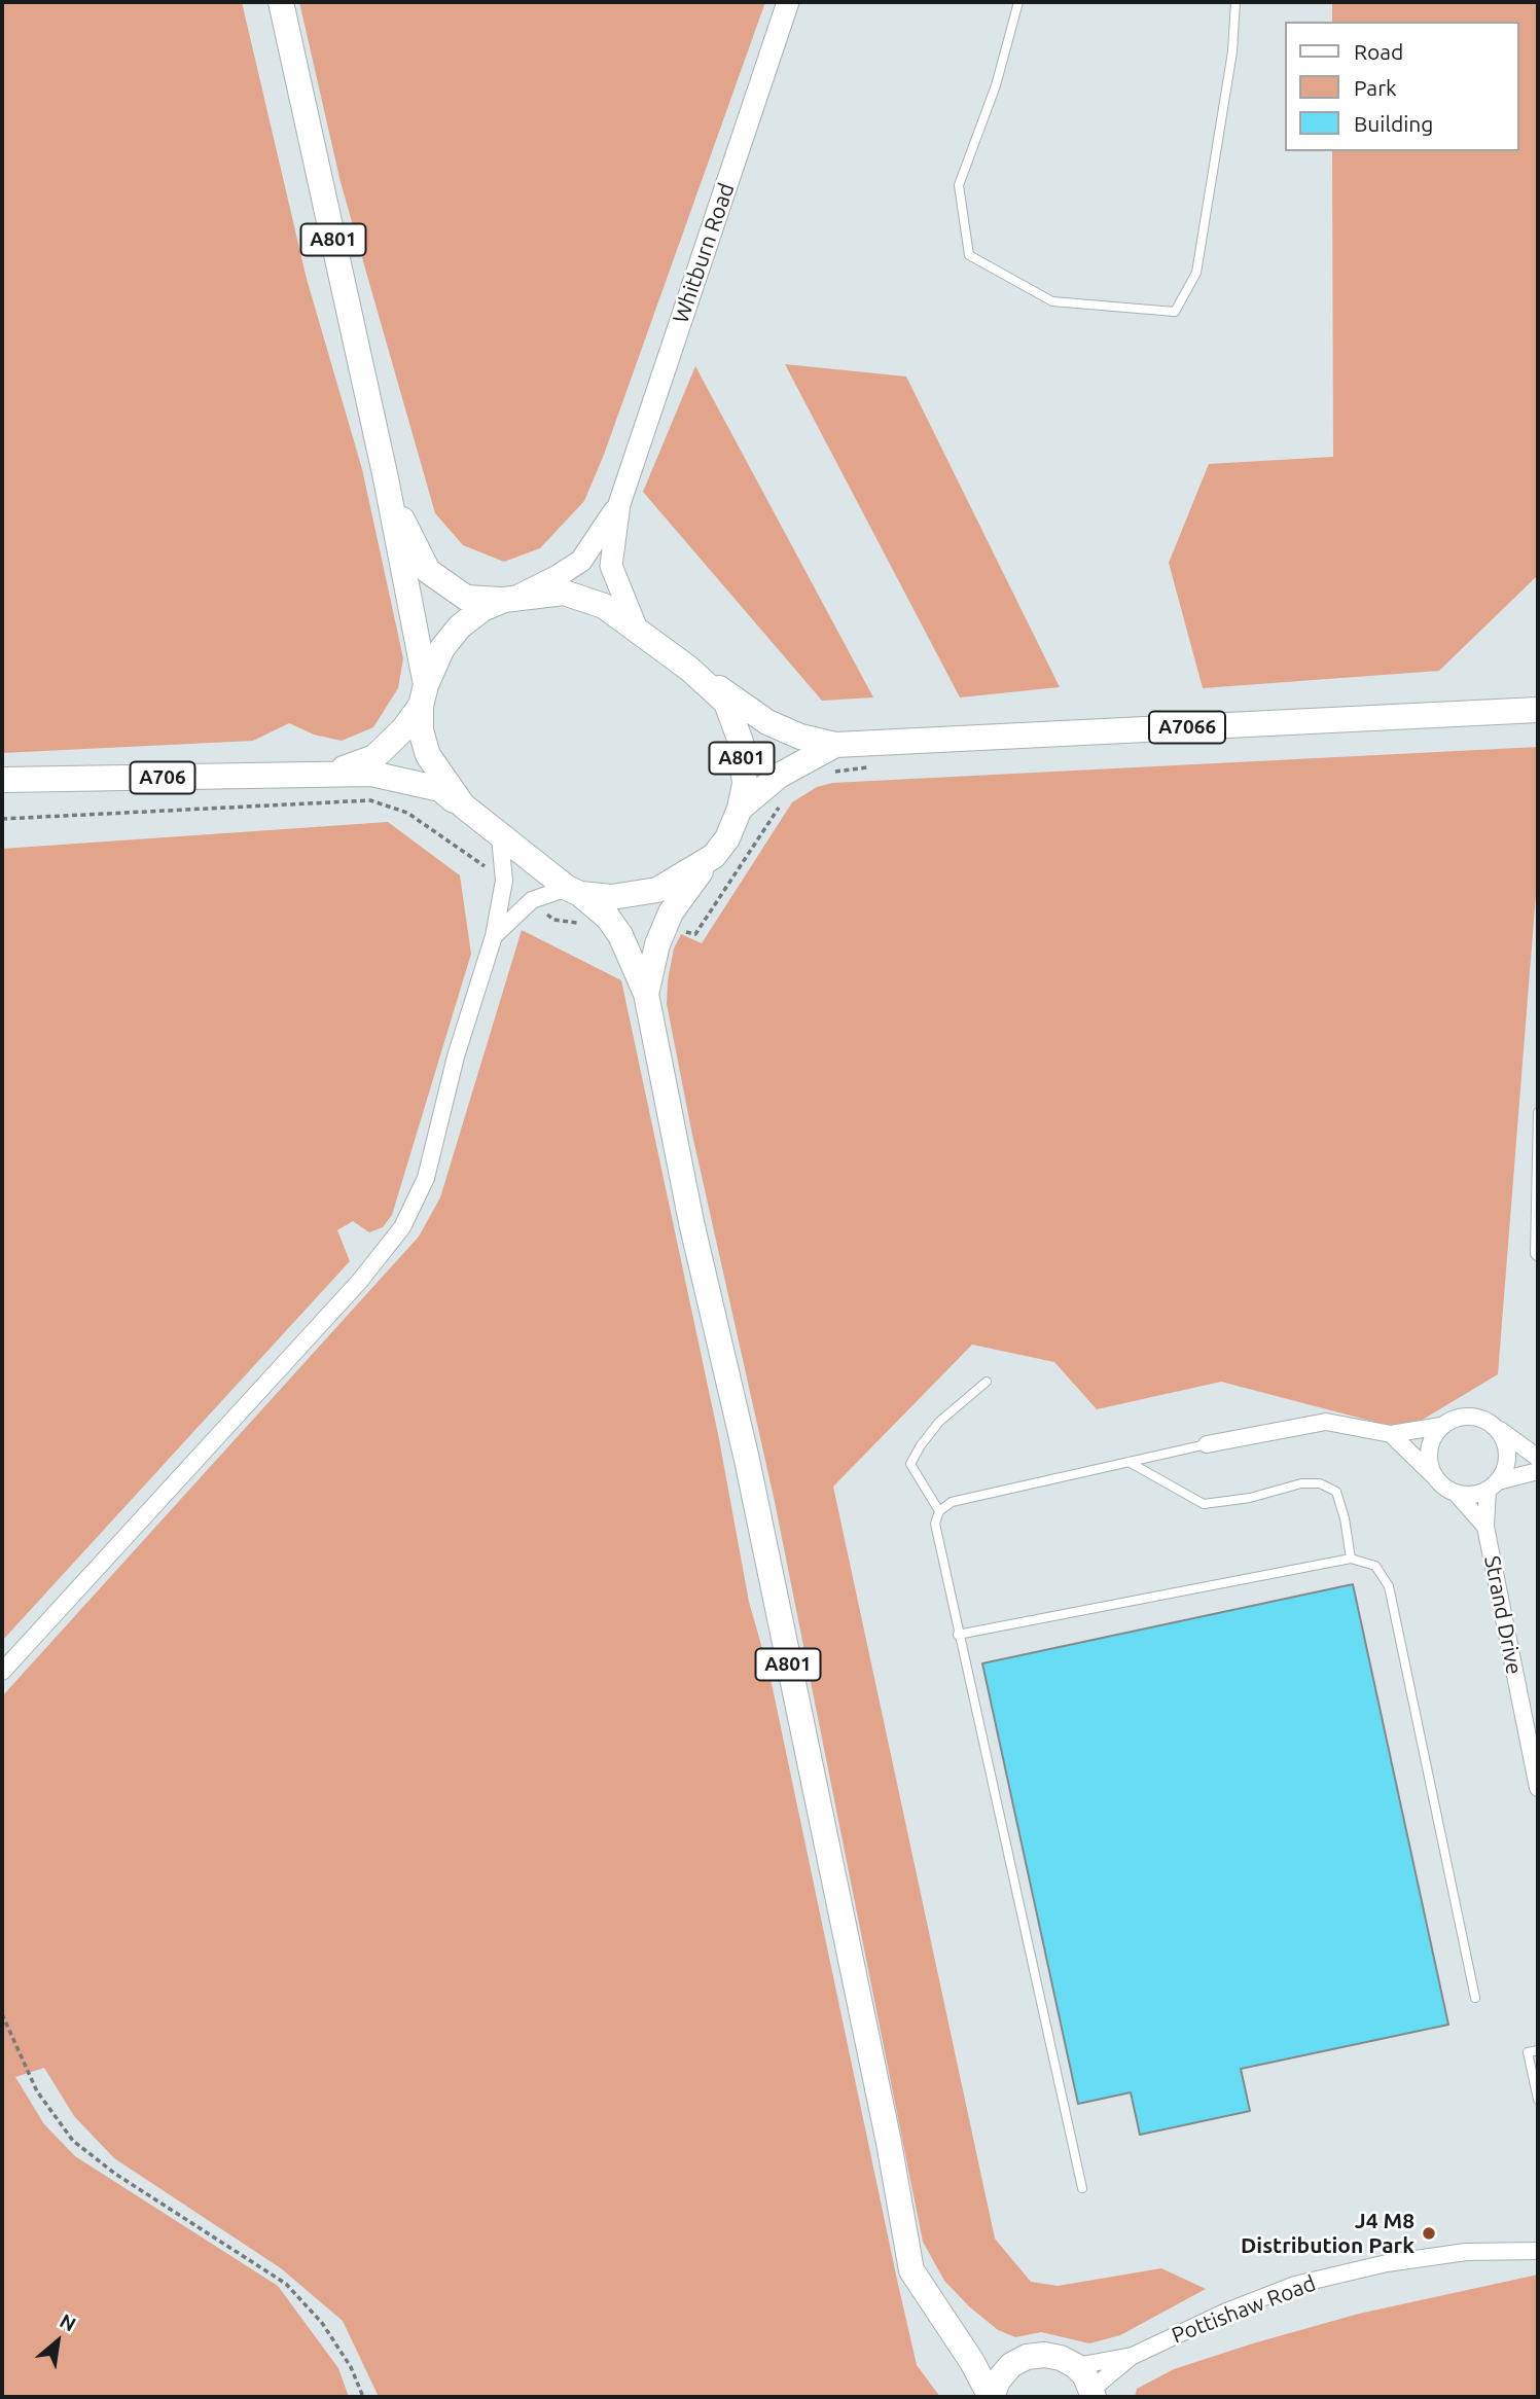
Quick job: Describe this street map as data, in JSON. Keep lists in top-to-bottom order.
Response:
{
  "streets": {
    "main road": [
      "A801",
      "Whitburn Road",
      "A7066",
      "A706"
    ],
    "street": ["Strand Drive", "Pottishaw Road"]
  },
  "crossings": [
    ["A801", "Whitburn Road"],
    ["A801", "A7066"],
    ["A801", "A706"]
  ],
  "places": ["J4 M8 Distribution Park"],
  "legend": ["Road", "Park", "Building"],
  "north": "top right"
}
